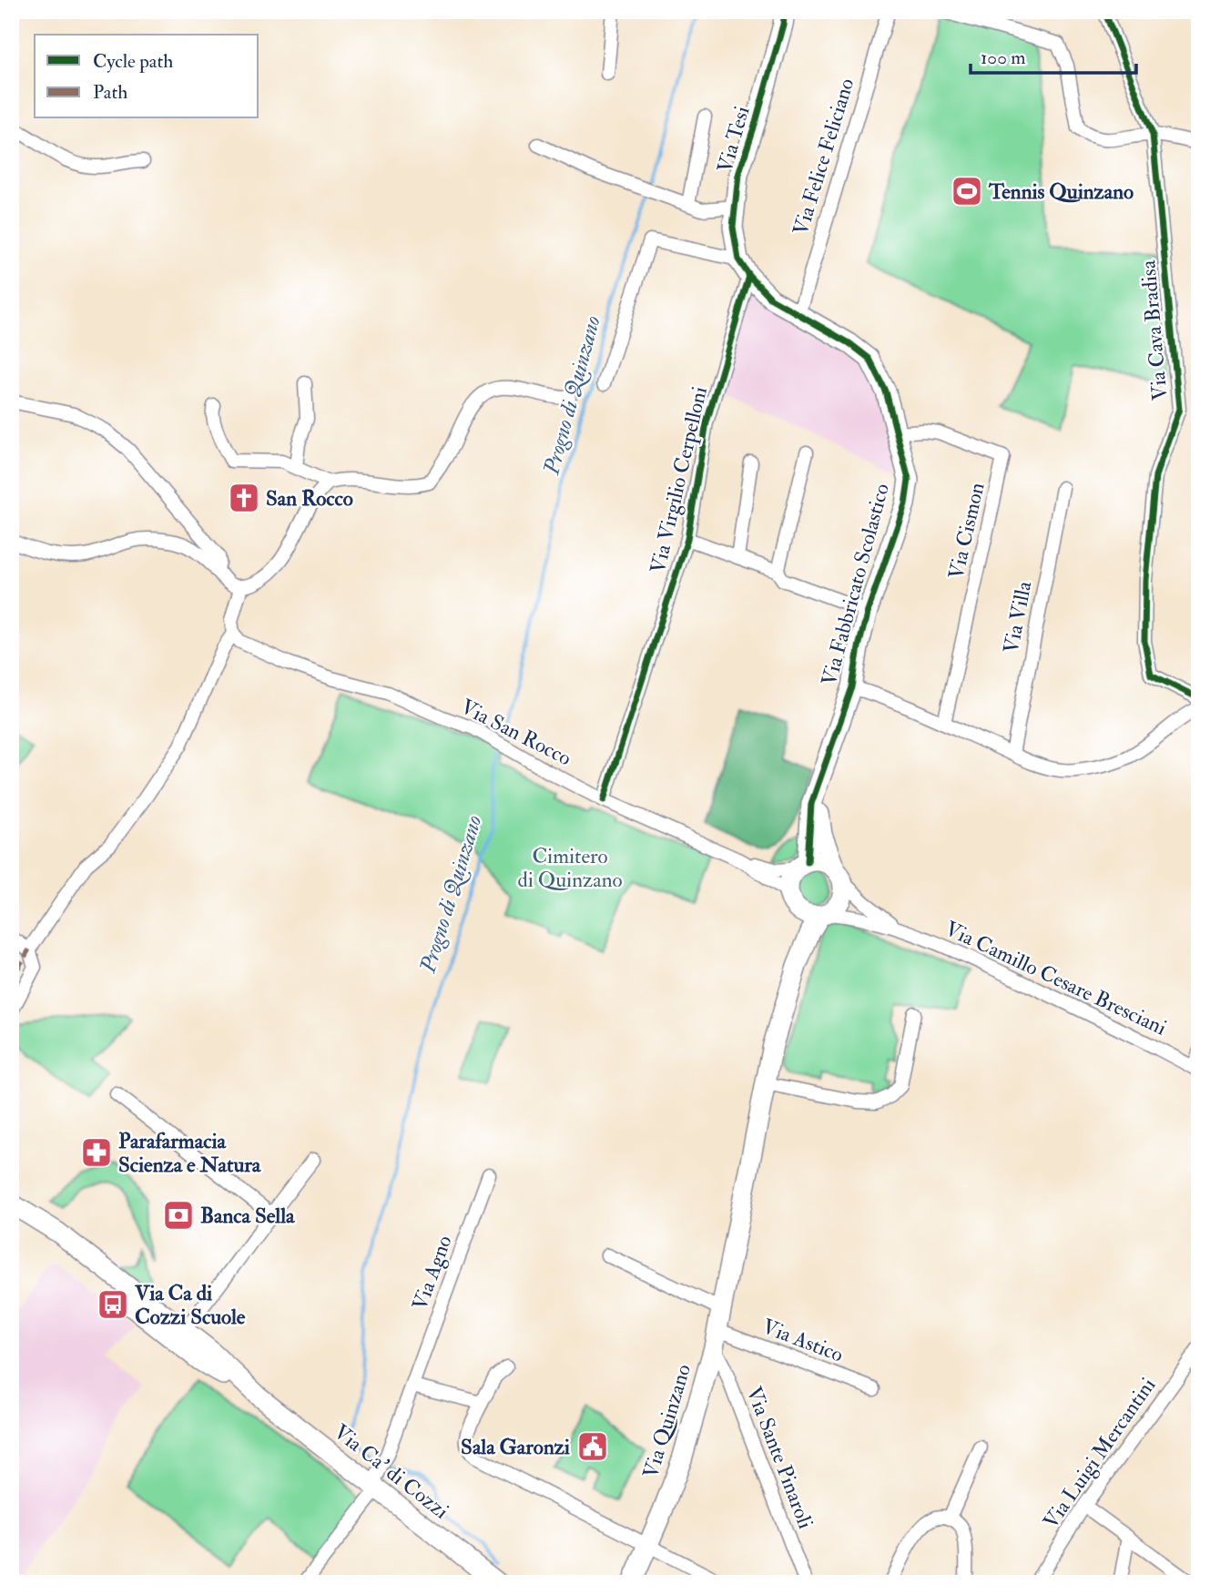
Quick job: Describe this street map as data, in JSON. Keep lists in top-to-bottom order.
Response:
{
  "streets": {
    "street": [
      "Via Tesi",
      "Via Felice Feliciano",
      "Via Cava Bradisa",
      "Via Virgilio Cerpelloni",
      "Via Cismon",
      "Via Fabbricato Scolastico",
      "Via Villa",
      "Via San Rocco",
      "Via Camillo Cesare Bresciani",
      "Via Agno",
      "Via Astico",
      "Via Quinzano",
      "Via Luigi Mercantini",
      "Via Sante Pinaroli",
      "Via Ca' di Cozzi"
    ]
  },
  "crossings": [
    ["Via Tesi", "Via Virgilio Cerpelloni"],
    ["Via Tesi", "Via Fabbricato Scolastico"],
    ["Via Felice Feliciano", "Via Fabbricato Scolastico"],
    ["Via Virgilio Cerpelloni", "Via Fabbricato Scolastico"],
    ["Via Virgilio Cerpelloni", "Via San Rocco"],
    ["Via Cismon", "Via Fabbricato Scolastico"],
    ["Via Fabbricato Scolastico", "Via San Rocco"],
    ["Via Fabbricato Scolastico", "Via Camillo Cesare Bresciani"],
    ["Via Fabbricato Scolastico", "Via Quinzano"],
    ["Via San Rocco", "Via Camillo Cesare Bresciani"],
    ["Via San Rocco", "Via Quinzano"],
    ["Via Camillo Cesare Bresciani", "Via Quinzano"],
    ["Via Agno", "Via Ca' di Cozzi"],
    ["Via Astico", "Via Quinzano"],
    ["Via Astico", "Via Sante Pinaroli"],
    ["Via Quinzano", "Via Sante Pinaroli"]
  ],
  "water": ["Progno di Quinzano"],
  "parks": ["Cimitero di Quinzano"],
  "places": {
    "sports": ["Tennis Quinzano"],
    "church": ["San Rocco"],
    "pharmacy": ["Parafarmacia Scienza e Natura"],
    "bank": ["Banca Sella"],
    "bus stop": ["Via Ca di Cozzi Scuole"],
    "public building": ["Sala Garonzi"]
  },
  "legend": ["Cycle path", "Path"],
  "scale_bar": "100 m"
}
